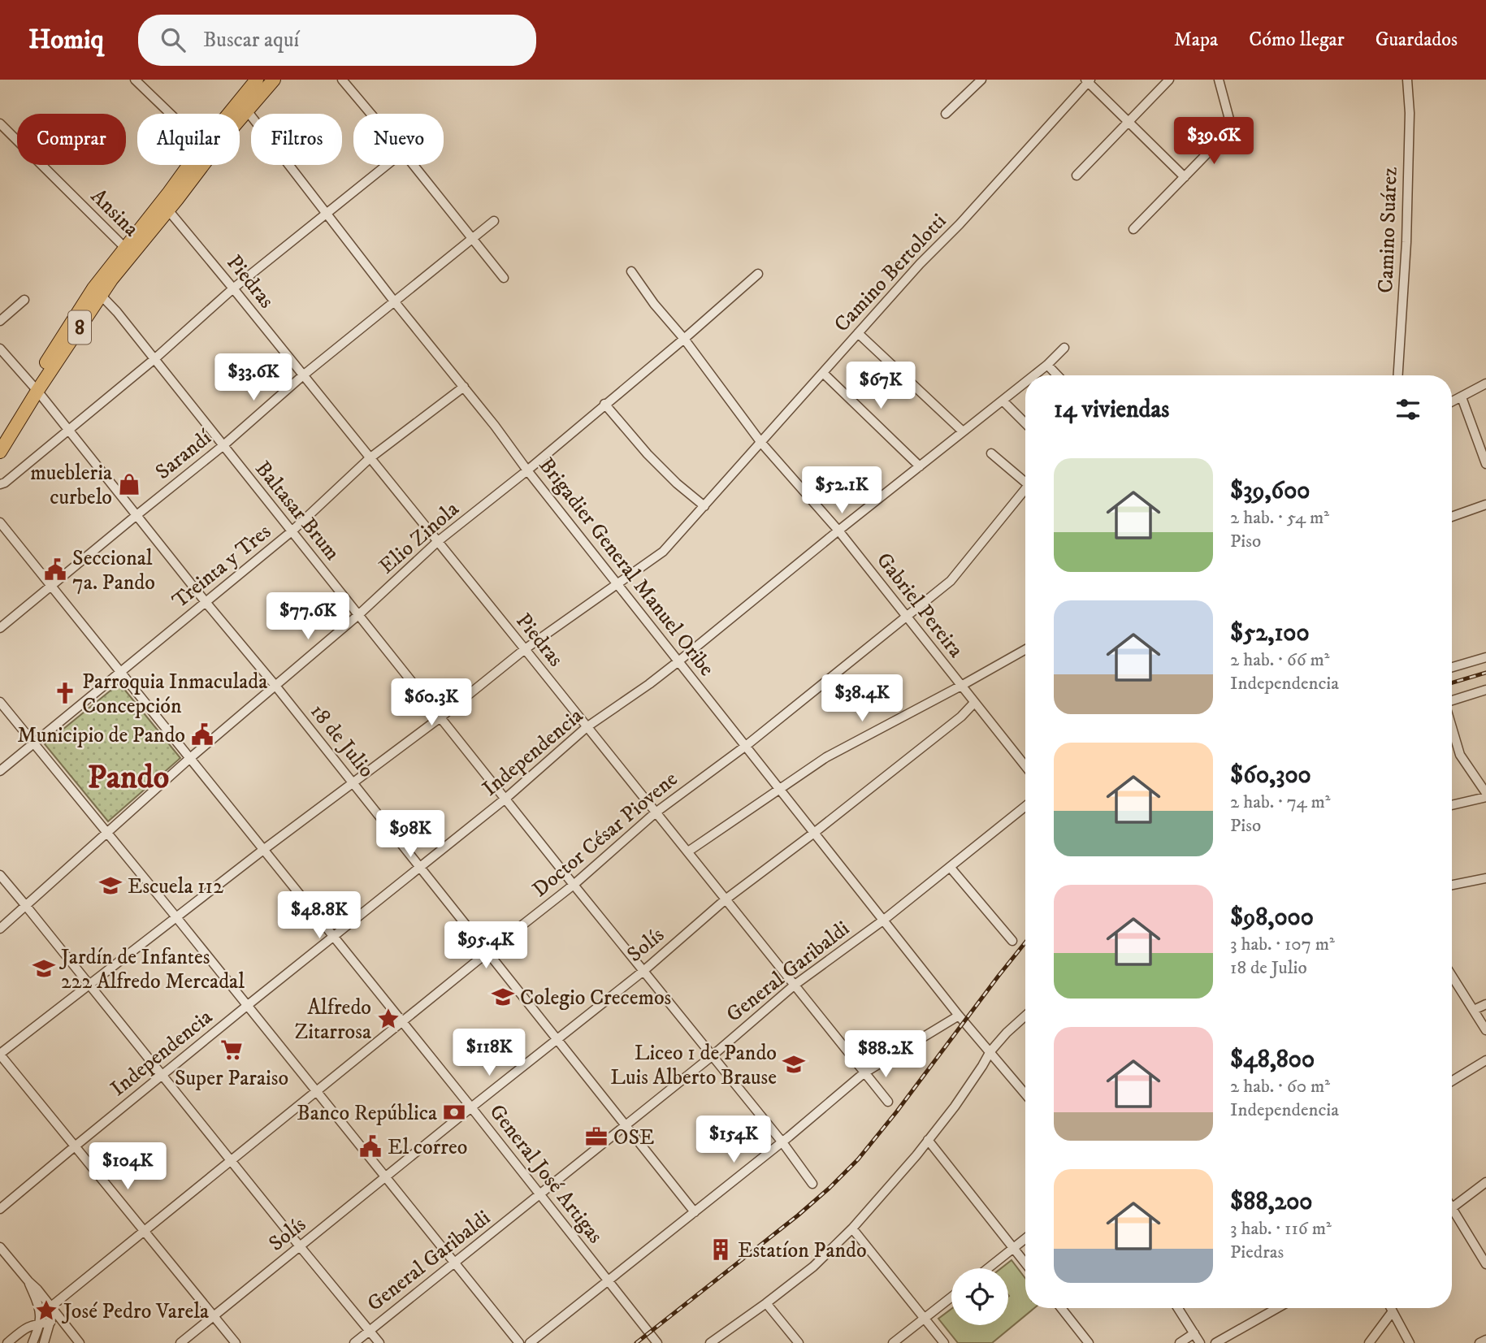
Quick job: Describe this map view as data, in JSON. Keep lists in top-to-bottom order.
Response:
{
  "streets": {
    "highway": ["8"],
    "street": [
      "Ansina",
      "Camino Suárez",
      "Camino Bertolotti",
      "Piedras",
      "Sarandí",
      "Baltasar Brum",
      "Elio Zinola",
      "Treinta y Tres",
      "Brigadier General Manuel Oribe",
      "Gabriel Pereira",
      "18 de Julio",
      "Independencia",
      "Doctor César Piovene",
      "Solís",
      "General Garibaldi",
      "General José Artigas"
    ]
  },
  "crossings": [
    ["Ansina", "8"],
    ["Camino Bertolotti", "Piedras"],
    ["Camino Bertolotti", "Baltasar Brum"],
    ["Camino Bertolotti", "Brigadier General Manuel Oribe"],
    ["Camino Bertolotti", "Gabriel Pereira"],
    ["Camino Bertolotti", "18 de Julio"],
    ["Camino Bertolotti", "General José Artigas"],
    ["Piedras", "8"],
    ["Piedras", "Sarandí"],
    ["Piedras", "Elio Zinola"],
    ["Piedras", "Treinta y Tres"],
    ["Piedras", "Independencia"],
    ["Piedras", "Doctor César Piovene"],
    ["Piedras", "Solís"],
    ["Piedras", "General Garibaldi"],
    ["8", "Baltasar Brum"],
    ["8", "Brigadier General Manuel Oribe"],
    ["8", "18 de Julio"],
    ["Sarandí", "Baltasar Brum"],
    ["Sarandí", "Brigadier General Manuel Oribe"],
    ["Sarandí", "18 de Julio"],
    ["Sarandí", "General José Artigas"],
    ["Baltasar Brum", "Elio Zinola"],
    ["Baltasar Brum", "Treinta y Tres"],
    ["Baltasar Brum", "Independencia"],
    ["Baltasar Brum", "Doctor César Piovene"],
    ["Baltasar Brum", "Solís"],
    ["Baltasar Brum", "General Garibaldi"],
    ["Elio Zinola", "Brigadier General Manuel Oribe"],
    ["Elio Zinola", "Gabriel Pereira"],
    ["Elio Zinola", "18 de Julio"],
    ["Elio Zinola", "General José Artigas"],
    ["Treinta y Tres", "Brigadier General Manuel Oribe"],
    ["Treinta y Tres", "18 de Julio"],
    ["Treinta y Tres", "General José Artigas"],
    ["Brigadier General Manuel Oribe", "Independencia"],
    ["Brigadier General Manuel Oribe", "Doctor César Piovene"],
    ["Brigadier General Manuel Oribe", "Solís"],
    ["Brigadier General Manuel Oribe", "General Garibaldi"],
    ["Gabriel Pereira", "Independencia"],
    ["Gabriel Pereira", "Doctor César Piovene"],
    ["Gabriel Pereira", "Solís"],
    ["18 de Julio", "Independencia"],
    ["18 de Julio", "Doctor César Piovene"],
    ["18 de Julio", "Solís"],
    ["18 de Julio", "General Garibaldi"],
    ["Independencia", "General José Artigas"],
    ["Doctor César Piovene", "General José Artigas"],
    ["Solís", "General José Artigas"],
    ["General Garibaldi", "General José Artigas"]
  ],
  "districts": ["Pando"],
  "places": {
    "shop": ["muebleria curbelo"],
    "public building": ["Seccional 7a. Pando", "Municipio de Pando", "El correo"],
    "church": ["Parroquia Inmaculada Concepción"],
    "school or university": [
      "Escuela 112",
      "Jardín de Infantes 222 Alfredo Mercadal",
      "Colegio Crecemos",
      "Liceo 1 de Pando Luis Alberto Brause"
    ],
    "place": ["Alfredo Zitarrosa", "José Pedro Varela"],
    "supermarket": ["Super Paraiso"],
    "bank": ["Banco República"],
    "office": ["OSE"],
    "building": ["Estatíon Pando"]
  },
  "page": {
    "header": "Homiq",
    "search": "Buscar aquí",
    "nav": ["Mapa", "Cómo llegar", "Guardados"],
    "chip": [
      "Comprar",
      "Alquilar",
      "Filtros",
      "Nuevo"
    ],
    "price": [
      "$39.6K",
      "$33.6K",
      "$67K",
      "$52.1K",
      "$77.6K",
      "$38.4K",
      "$60.3K",
      "$98K",
      "$48.8K",
      "$95.4K",
      "$118K",
      "$88.2K",
      "$154K",
      "$104K"
    ],
    "heading": "14 viviendas",
    "list": [
      {
        "name": "$39,600",
        "note": "2 hab. · 54 m² · Piso"
      },
      {
        "name": "$52,100",
        "note": "2 hab. · 66 m² · Independencia"
      },
      {
        "name": "$60,300",
        "note": "2 hab. · 74 m² · Piso"
      },
      {
        "name": "$98,000",
        "note": "3 hab. · 107 m² · 18 de Julio"
      },
      {
        "name": "$48,800",
        "note": "2 hab. · 60 m² · Independencia"
      },
      {
        "name": "$88,200",
        "note": "3 hab. · 116 m² · Piedras"
      }
    ]
  }
}
